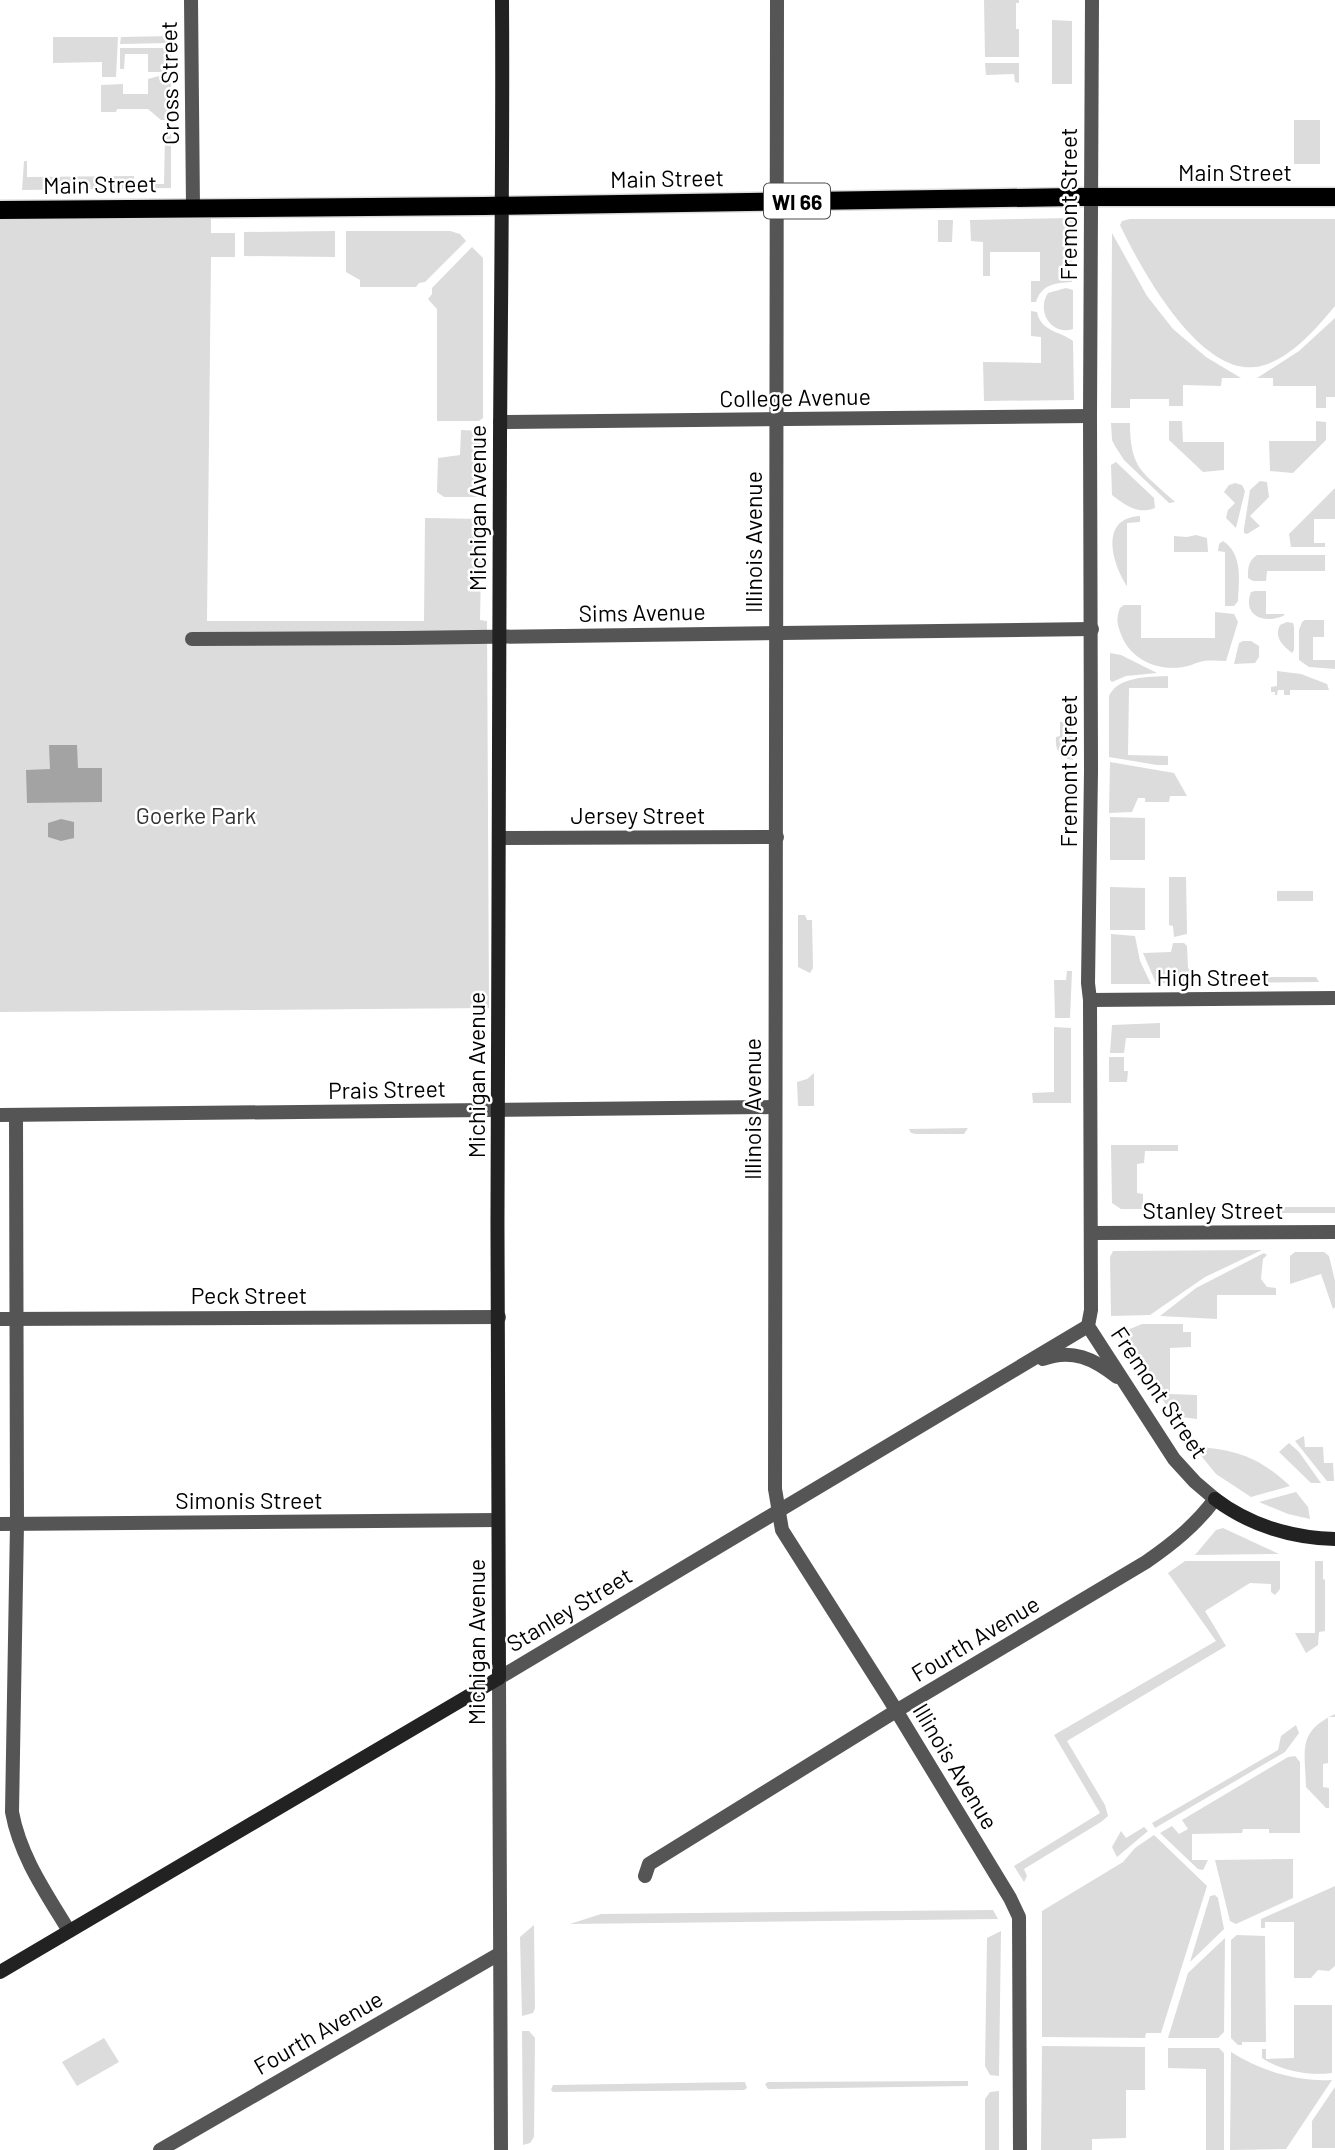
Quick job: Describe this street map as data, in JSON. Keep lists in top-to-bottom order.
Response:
{
  "streets": {
    "main road": ["Main Street", "WI 66"],
    "street": [
      "Cross Street",
      "Fremont Street",
      "College Avenue",
      "Michigan Avenue",
      "Illinois Avenue",
      "Sims Avenue",
      "Jersey Street",
      "High Street",
      "Prais Street",
      "Stanley Street",
      "Peck Street",
      "Simonis Street",
      "Fourth Avenue"
    ]
  },
  "crossings": [
    ["Cross Street", "Main Street"],
    ["Main Street", "Fremont Street"],
    ["Main Street", "Michigan Avenue"],
    ["Main Street", "Illinois Avenue"],
    ["Fremont Street", "College Avenue"],
    ["Fremont Street", "Sims Avenue"],
    ["Fremont Street", "High Street"],
    ["Fremont Street", "Stanley Street"],
    ["Fremont Street", "Fourth Avenue"],
    ["College Avenue", "Michigan Avenue"],
    ["College Avenue", "Illinois Avenue"],
    ["Michigan Avenue", "Sims Avenue"],
    ["Michigan Avenue", "Jersey Street"],
    ["Michigan Avenue", "Prais Street"],
    ["Michigan Avenue", "Stanley Street"],
    ["Michigan Avenue", "Peck Street"],
    ["Michigan Avenue", "Simonis Street"],
    ["Michigan Avenue", "Fourth Avenue"],
    ["Illinois Avenue", "Sims Avenue"],
    ["Illinois Avenue", "Jersey Street"],
    ["Illinois Avenue", "Prais Street"],
    ["Illinois Avenue", "Stanley Street"],
    ["Illinois Avenue", "Fourth Avenue"]
  ],
  "parks": ["Goerke Park"]
}
